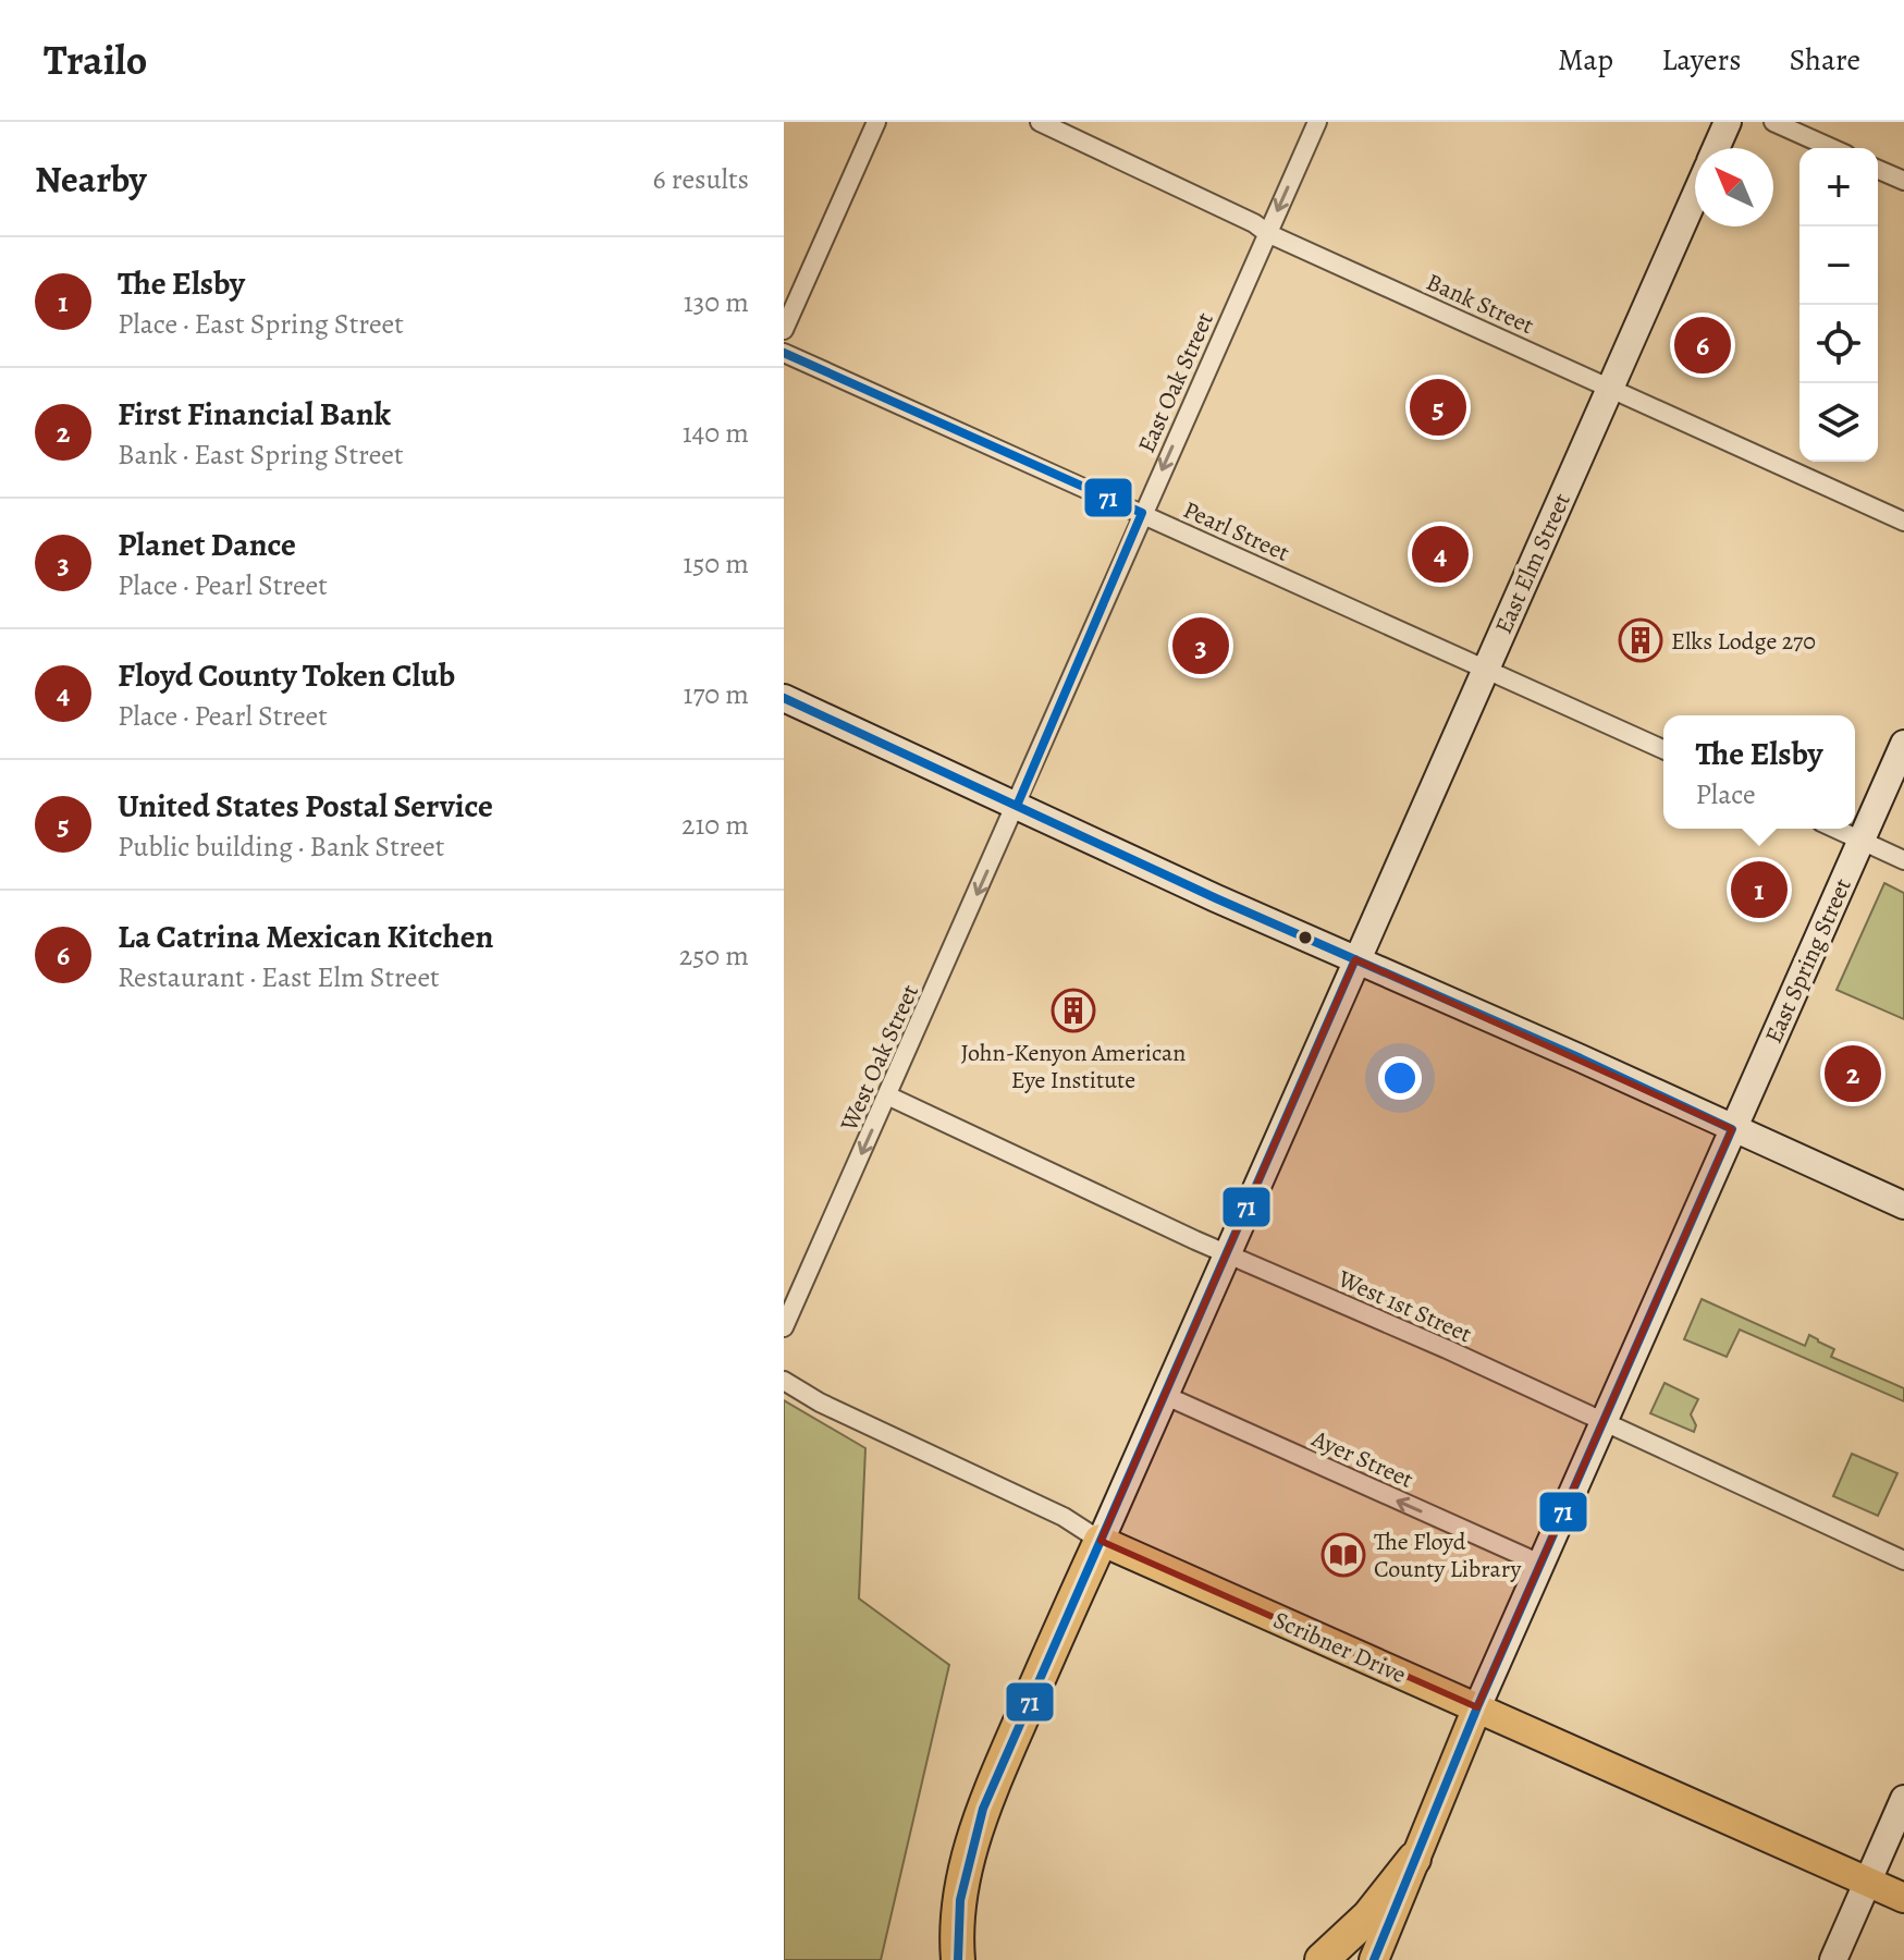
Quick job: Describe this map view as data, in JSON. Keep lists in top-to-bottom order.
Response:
{
  "streets": {
    "main road": ["East Elm Street", "East Spring Street", "Scribner Drive"],
    "street": [
      "Bank Street",
      "East Oak Street",
      "Pearl Street",
      "West Oak Street",
      "West 1st Street",
      "Ayer Street"
    ]
  },
  "crossings": [
    ["Bank Street", "East Oak Street"],
    ["Bank Street", "East Elm Street"],
    ["East Oak Street", "Pearl Street"],
    ["East Oak Street", "West Oak Street"],
    ["Pearl Street", "East Elm Street"],
    ["East Elm Street", "West 1st Street"],
    ["East Elm Street", "Ayer Street"],
    ["East Elm Street", "Scribner Drive"],
    ["East Spring Street", "West 1st Street"],
    ["East Spring Street", "Ayer Street"],
    ["East Spring Street", "Scribner Drive"],
    ["West Oak Street", "West 1st Street"]
  ],
  "one_way": ["East Oak Street", "West Oak Street", "Ayer Street"],
  "places": {
    "building": ["Elks Lodge 270", "John-Kenyon American Eye Institute"],
    "library": ["The Floyd County Library"]
  },
  "lines": ["transit line 71"],
  "north": "top left",
  "page": {
    "header": "Trailo",
    "nav": ["Map", "Layers", "Share"],
    "heading": ["Nearby", "6 results"],
    "map_buttons": ["+", "−"],
    "list": [
      {
        "mark": "1",
        "name": "The Elsby",
        "note": "Place · East Spring Street",
        "value": "130 m"
      },
      {
        "mark": "2",
        "name": "First Financial Bank",
        "note": "Bank · East Spring Street",
        "value": "140 m"
      },
      {
        "mark": "3",
        "name": "Planet Dance",
        "note": "Place · Pearl Street",
        "value": "150 m"
      },
      {
        "mark": "4",
        "name": "Floyd County Token Club",
        "note": "Place · Pearl Street",
        "value": "170 m"
      },
      {
        "mark": "5",
        "name": "United States Postal Service",
        "note": "Public building · Bank Street",
        "value": "210 m"
      },
      {
        "mark": "6",
        "name": "La Catrina Mexican Kitchen",
        "note": "Restaurant · East Elm Street",
        "value": "250 m"
      }
    ],
    "pins": [
      "6",
      "5",
      "4",
      "3",
      "1",
      "2"
    ],
    "popup": ["The Elsby", "Place"]
  }
}
